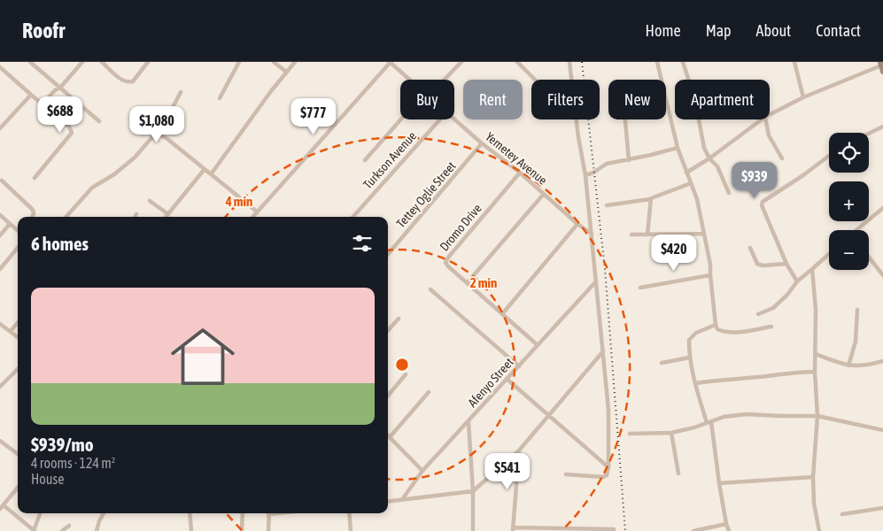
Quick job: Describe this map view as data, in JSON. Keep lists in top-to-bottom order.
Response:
{
  "streets": {
    "street": [
      "Yemetey Avenue",
      "Turkson Avenue",
      "Tettey Oglie Street",
      "Dromo Drive",
      "Afenyo Street"
    ]
  },
  "crossings": [
    ["Yemetey Avenue", "Tettey Oglie Street"],
    ["Yemetey Avenue", "Dromo Drive"],
    ["Dromo Drive", "Afenyo Street"]
  ],
  "page": {
    "header": "Roofr",
    "nav": [
      "Home",
      "Map",
      "About",
      "Contact"
    ],
    "chip": [
      "Buy",
      "Rent",
      "Filters",
      "New",
      "Apartment"
    ],
    "price": [
      "$688",
      "$777",
      "$1,080",
      "$939",
      "$420",
      "$541"
    ],
    "map_buttons": ["+", "−"],
    "heading": "6 homes",
    "list": [
      {
        "name": "$939/mo",
        "note": "4 rooms · 124 m² · House"
      }
    ]
  },
  "rings": ["4 min", "2 min"]
}
